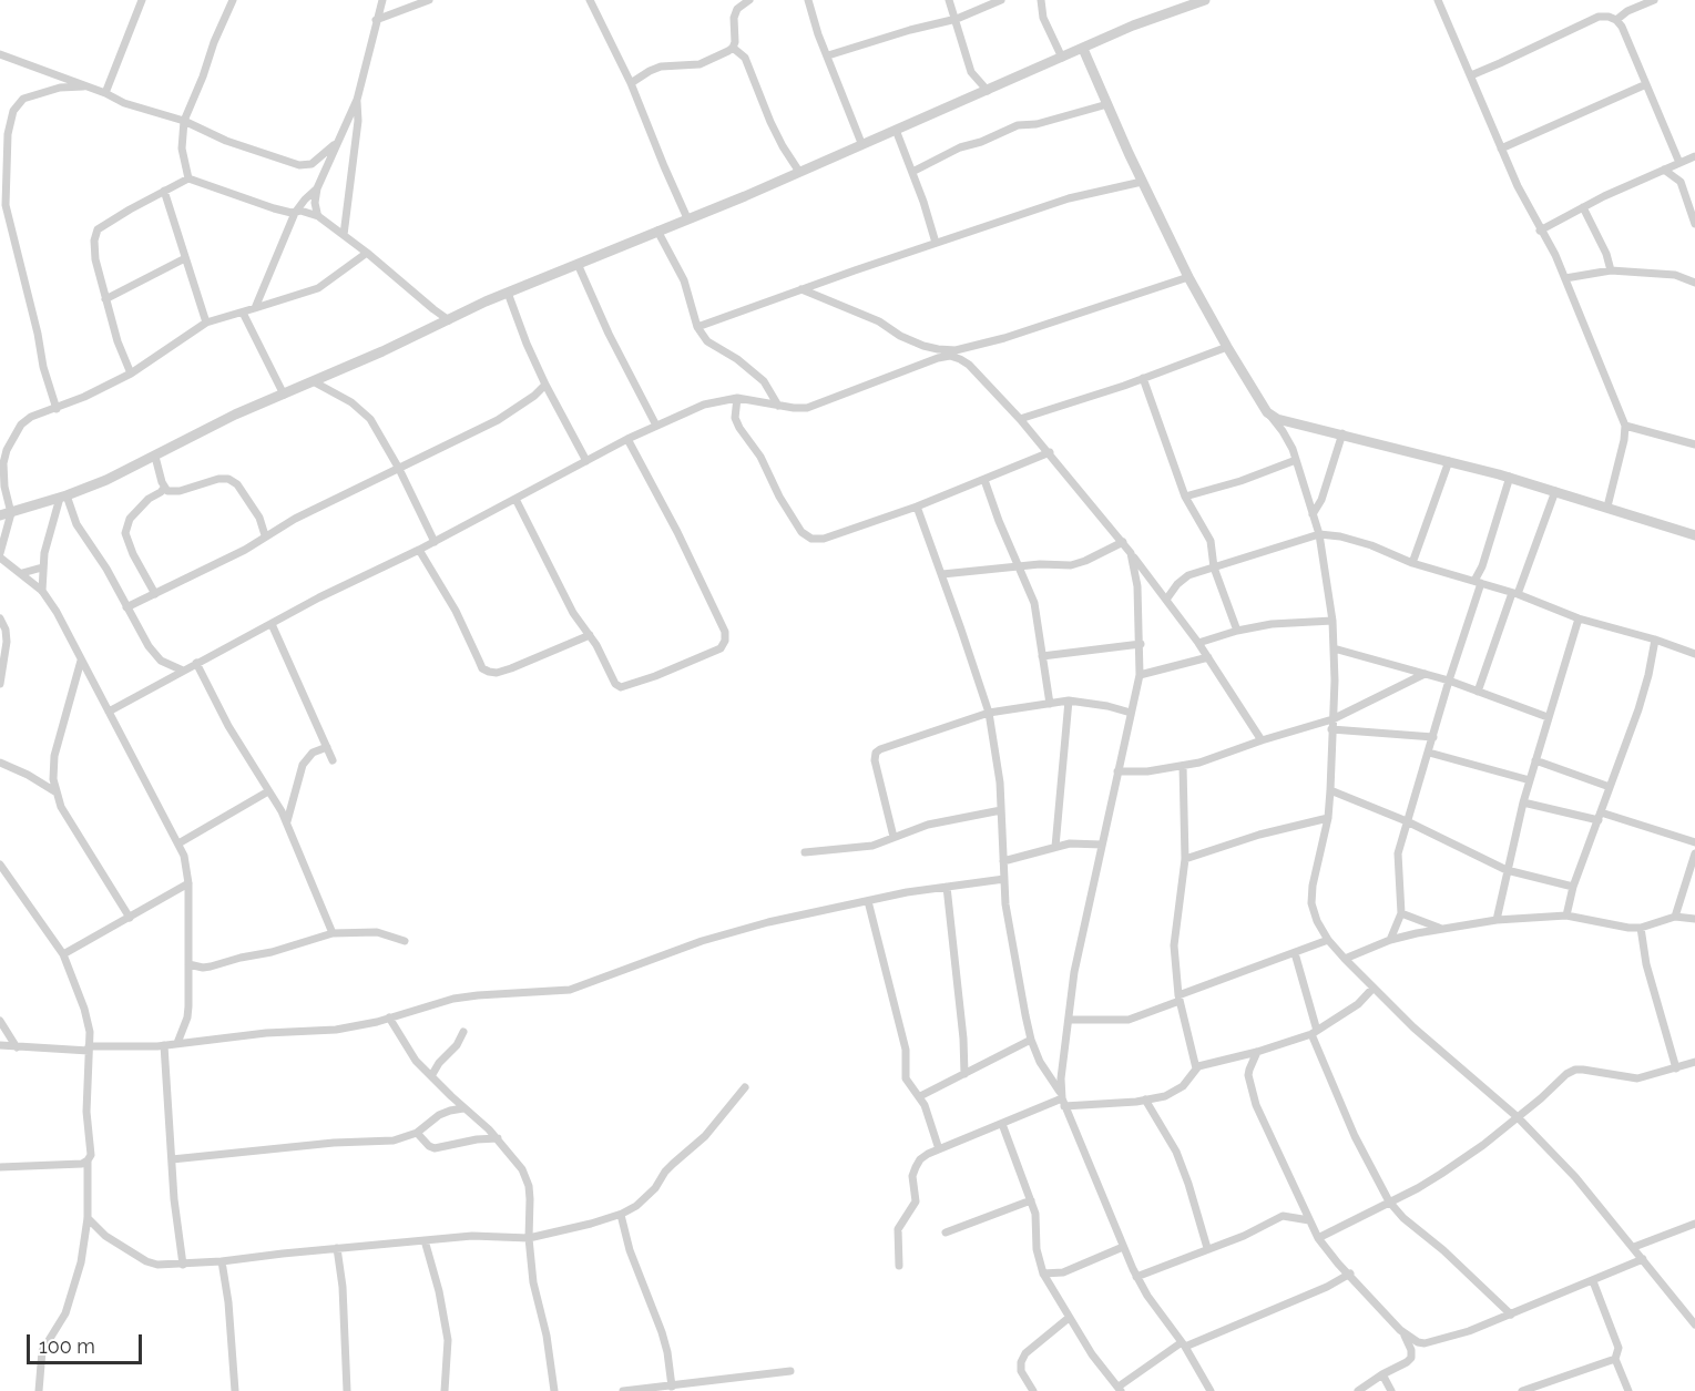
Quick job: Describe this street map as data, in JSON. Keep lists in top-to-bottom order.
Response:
{
  "scale_bar": "100 m"
}
